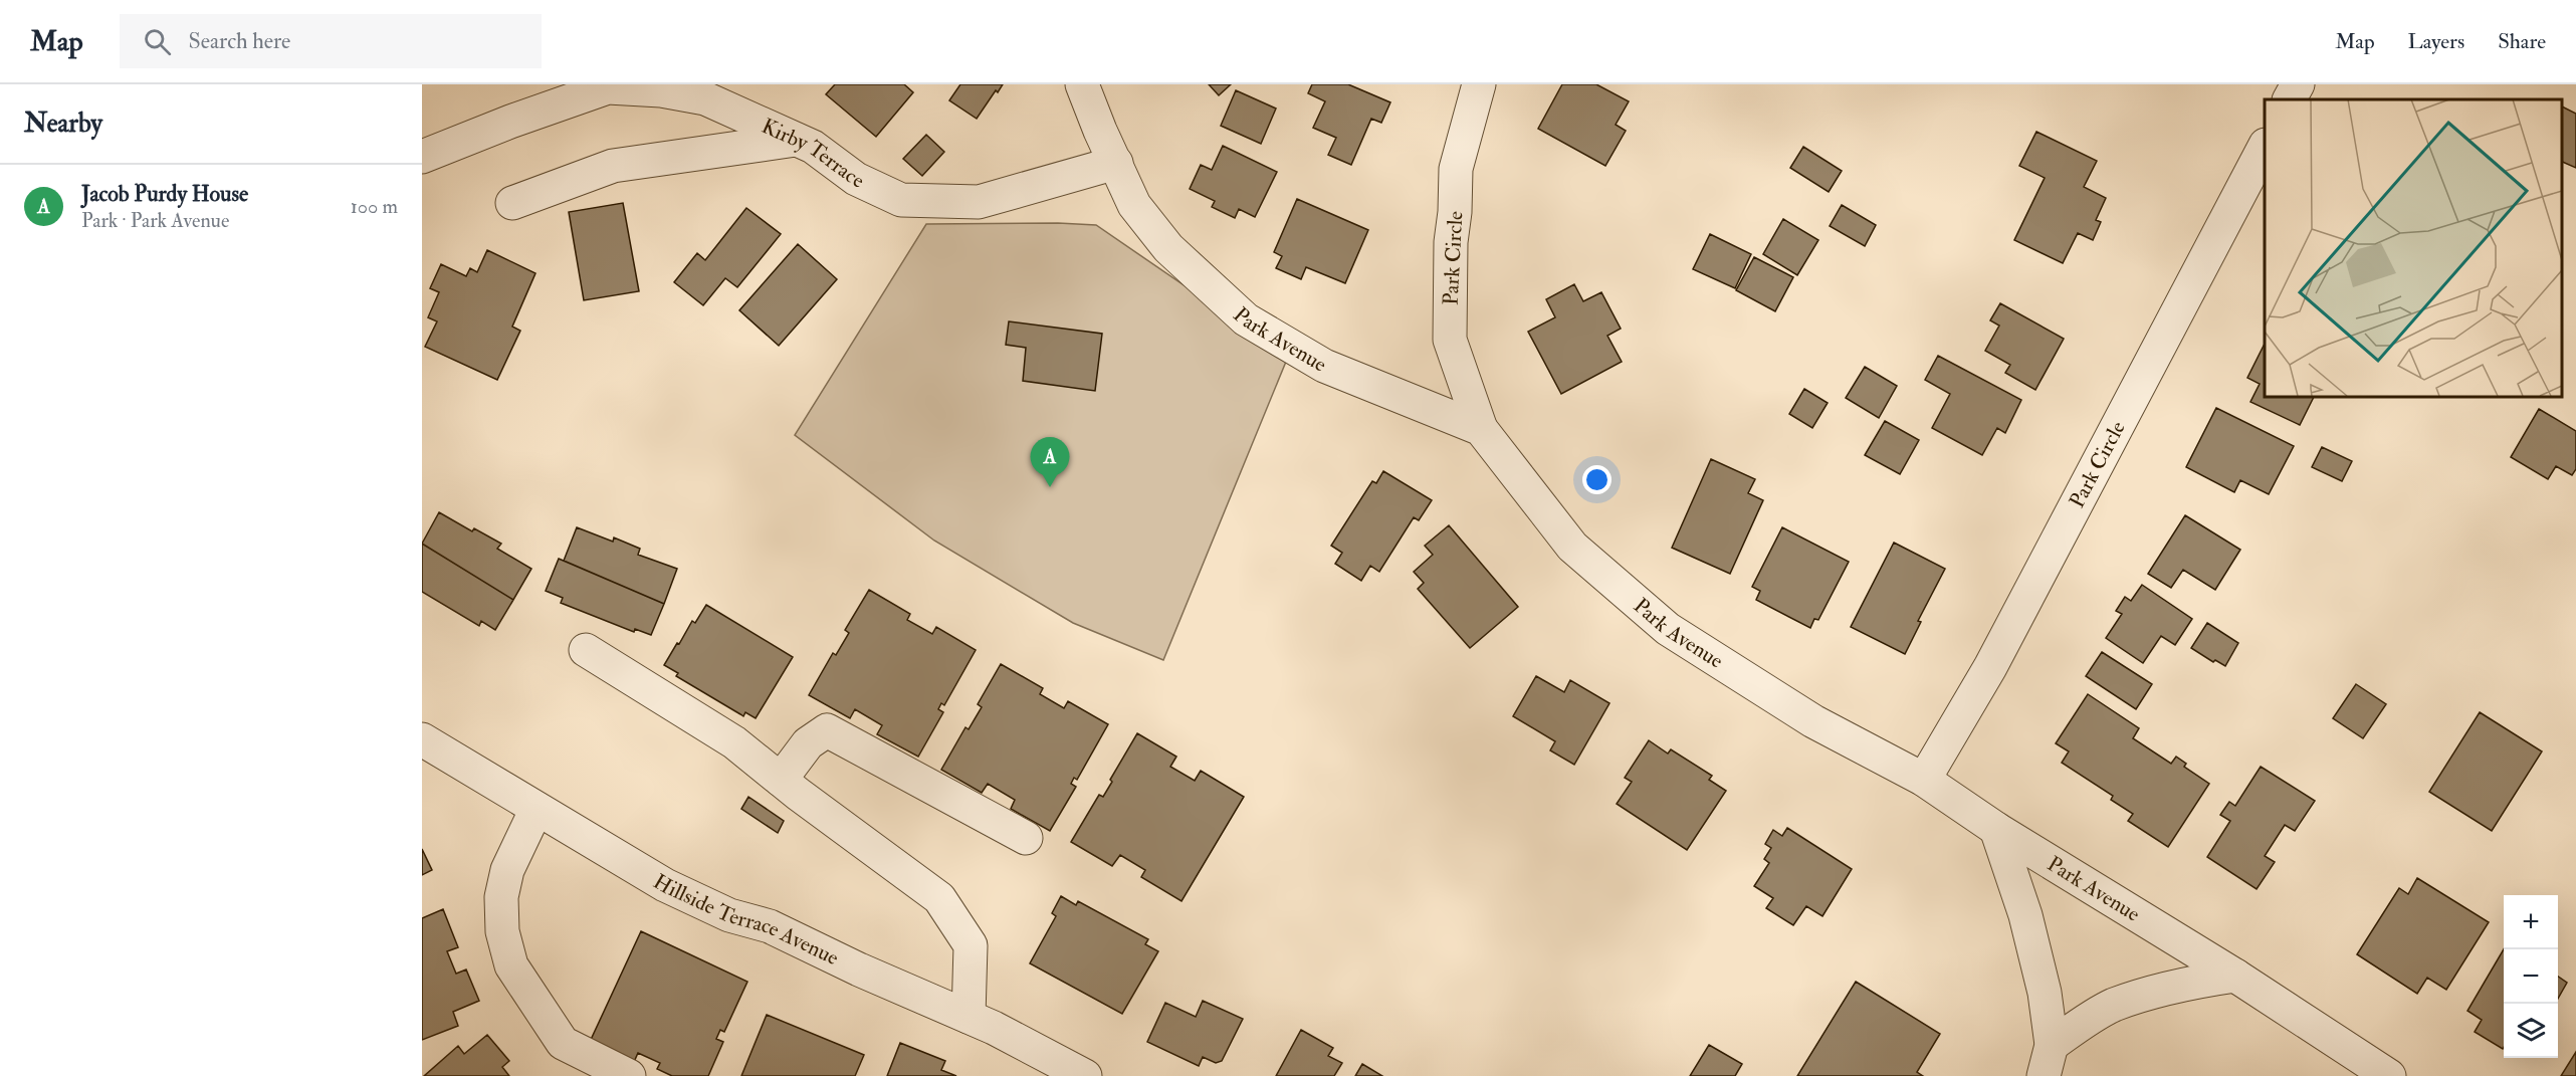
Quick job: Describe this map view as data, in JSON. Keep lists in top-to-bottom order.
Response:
{
  "streets": {
    "street": [
      "Kirby Terrace",
      "Park Circle",
      "Park Avenue",
      "Hillside Terrace Avenue"
    ]
  },
  "crossings": [
    ["Kirby Terrace", "Park Avenue"],
    ["Park Circle", "Park Avenue"]
  ],
  "page": {
    "header": "Map",
    "search": "Search here",
    "nav": ["Map", "Layers", "Share"],
    "heading": "Nearby",
    "list": [
      {
        "mark": "A",
        "name": "Jacob Purdy House",
        "note": "Park · Park Avenue",
        "value": "100 m"
      }
    ],
    "pins": "A",
    "map_buttons": ["+", "−"]
  }
}
